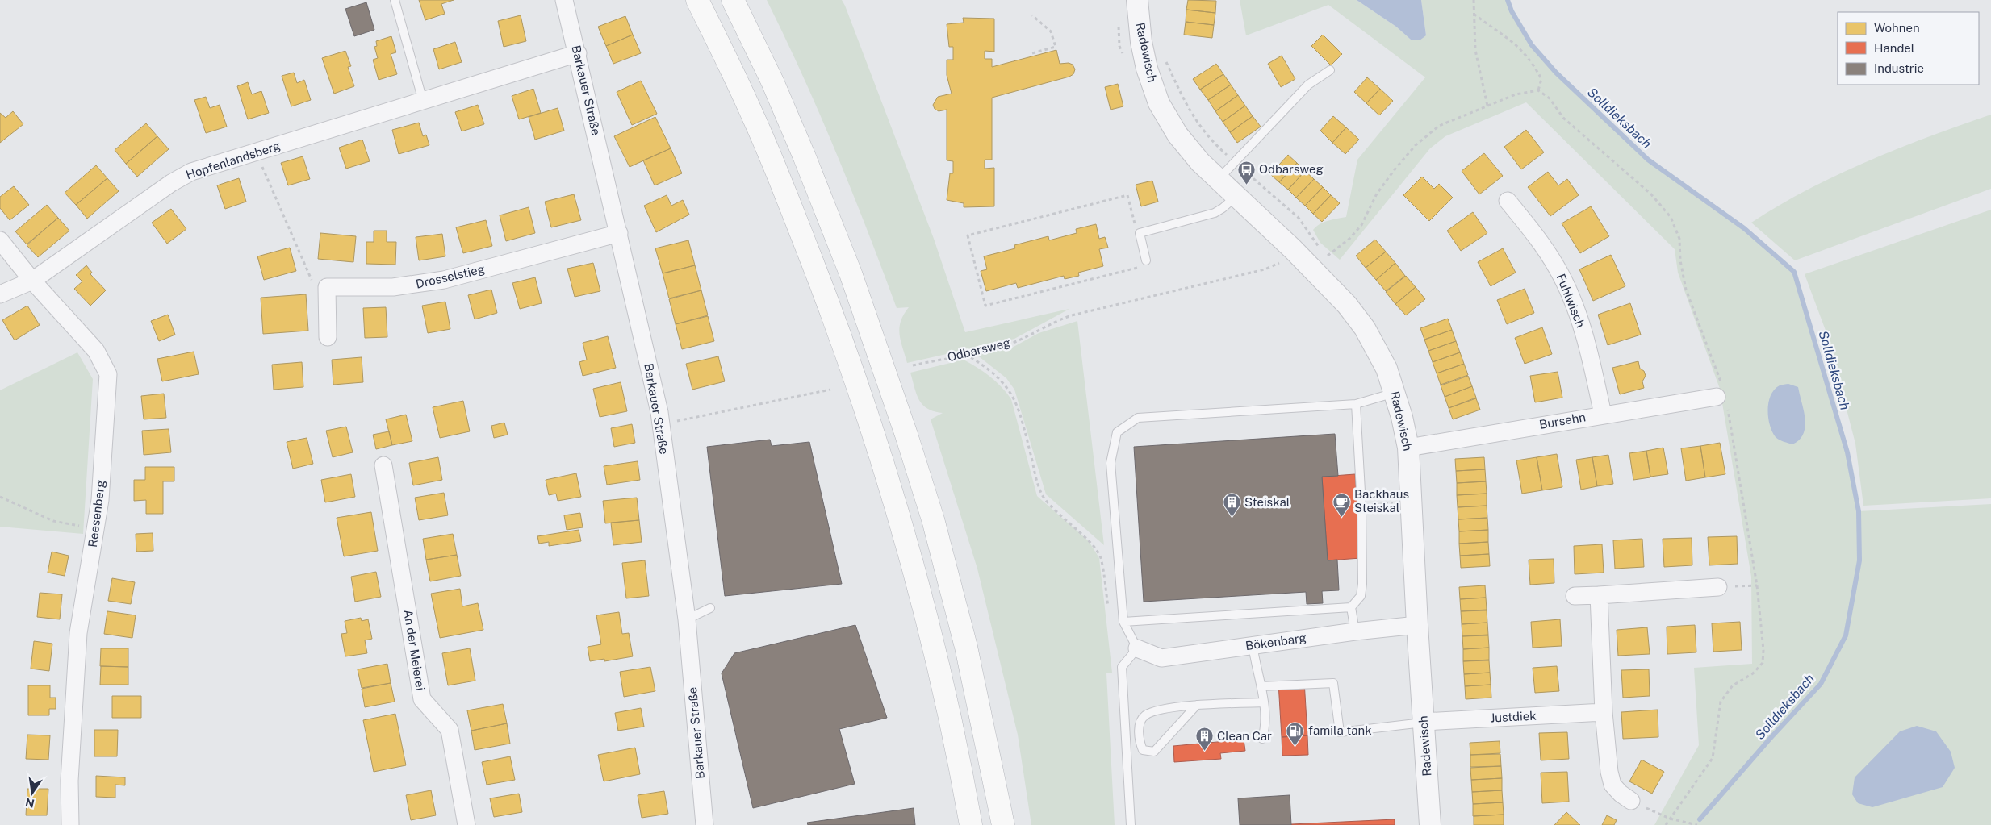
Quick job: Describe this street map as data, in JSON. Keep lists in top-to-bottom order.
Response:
{
  "streets": {
    "street": [
      "Radewisch",
      "Barkauer Straße",
      "Hopfenlandsberg",
      "Drosselstieg",
      "Fuhlwisch",
      "Bursehn",
      "Reesenberg",
      "Bökenbarg",
      "An der Meierei",
      "Justdiek"
    ],
    "path": ["Odbarsweg"]
  },
  "crossings": [
    ["Radewisch", "Odbarsweg"],
    ["Radewisch", "Bursehn"],
    ["Radewisch", "Bökenbarg"],
    ["Radewisch", "Justdiek"],
    ["Barkauer Straße", "Hopfenlandsberg"],
    ["Barkauer Straße", "Drosselstieg"],
    ["Hopfenlandsberg", "Reesenberg"],
    ["Fuhlwisch", "Bursehn"]
  ],
  "water": ["Solldieksbach"],
  "places": {
    "bus stop": ["Odbarsweg"],
    "cafe": ["Backhaus Steiskal"],
    "building": ["Steiskal", "Clean Car"],
    "fuel station": ["famila tank"]
  },
  "legend": ["Wohnen", "Handel", "Industrie"],
  "north": "bottom"
}
